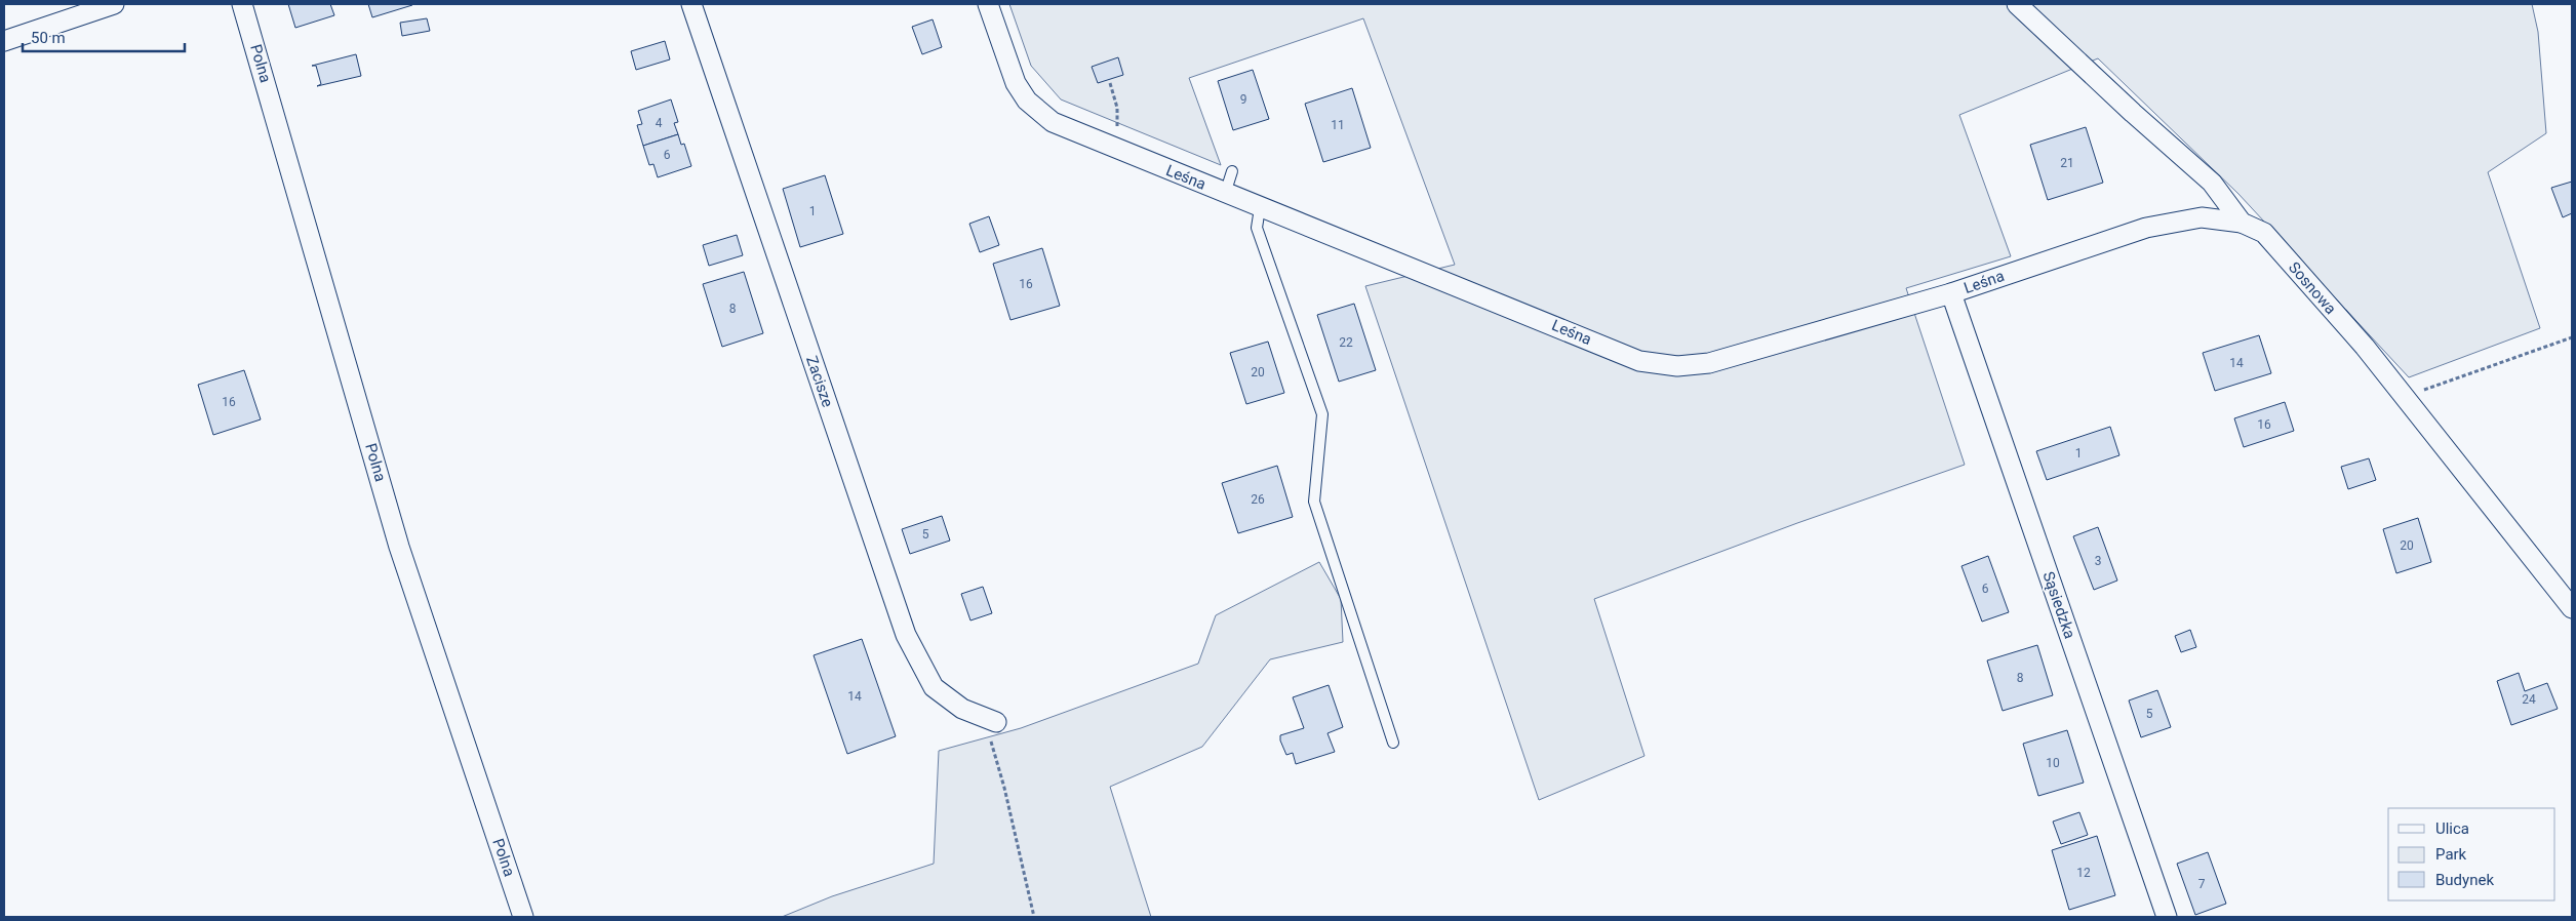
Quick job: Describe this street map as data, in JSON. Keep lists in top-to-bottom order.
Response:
{
  "streets": {
    "street": [
      "Polna",
      "Leśna",
      "Sosnowa",
      "Zacisze",
      "Sąsiedzka"
    ]
  },
  "crossings": [
    ["Leśna", "Sosnowa"],
    ["Leśna", "Sąsiedzka"]
  ],
  "house_numbers": [
    "9",
    "4",
    "11",
    "6",
    "21",
    "1",
    "16",
    "8",
    "22",
    "14",
    "20",
    "16",
    "16",
    "1",
    "26",
    "5",
    "20",
    "3",
    "6",
    "8",
    "14",
    "24",
    "5",
    "10",
    "12",
    "7"
  ],
  "legend": ["Ulica", "Park", "Budynek"],
  "scale_bar": "50 m"
}
